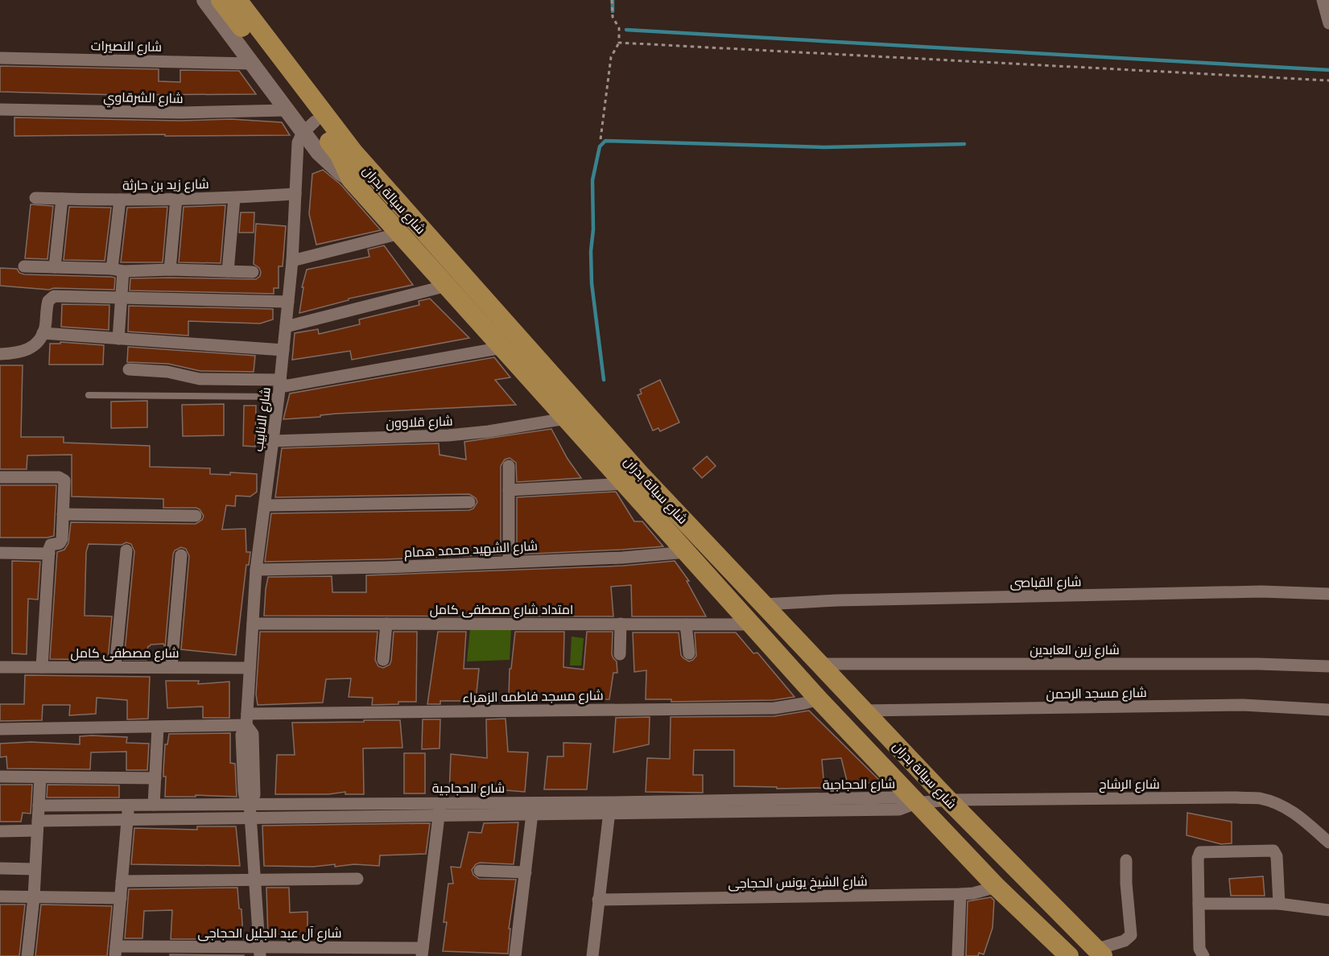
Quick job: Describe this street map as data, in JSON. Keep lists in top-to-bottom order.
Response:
{
  "streets": {
    "main road": ["شارع سيالة بدران"],
    "street": [
      "شارع النصيرات",
      "شارع الشرقاوي",
      "شارع زيد بن حارثة",
      "شارع الانابيب",
      "شارع قلاوون",
      "شارع الشهيد محمد همام",
      "شارع القباصى",
      "امتداد شارع مصطفى كامل",
      "شارع زين العابدين",
      "شارع مصطفى كامل",
      "شارع مسجد الرحمن",
      "شارع مسجد فاطمه الزهراء",
      "شارع الحجاجية",
      "شارع الرشاح",
      "شارع الشيخ يونس الحجاجى",
      "شارع آل عبد الجليل الحجاجى"
    ]
  },
  "crossings": [
    ["شارع النصيرات", "شارع سيالة بدران"],
    ["شارع الشرقاوي", "شارع سيالة بدران"],
    ["شارع زيد بن حارثة", "شارع الانابيب"],
    ["شارع سيالة بدران", "شارع الانابيب"],
    ["شارع سيالة بدران", "شارع قلاوون"],
    ["شارع سيالة بدران", "شارع الشهيد محمد همام"],
    ["شارع سيالة بدران", "شارع القباصى"],
    ["شارع سيالة بدران", "امتداد شارع مصطفى كامل"],
    ["شارع سيالة بدران", "شارع زين العابدين"],
    ["شارع سيالة بدران", "شارع مسجد الرحمن"],
    ["شارع سيالة بدران", "شارع مسجد فاطمه الزهراء"],
    ["شارع سيالة بدران", "شارع الحجاجية"],
    ["شارع سيالة بدران", "شارع الرشاح"],
    ["شارع سيالة بدران", "شارع الشيخ يونس الحجاجى"],
    ["شارع الانابيب", "شارع قلاوون"],
    ["شارع الانابيب", "شارع الشهيد محمد همام"],
    ["شارع الانابيب", "امتداد شارع مصطفى كامل"],
    ["شارع الانابيب", "شارع مصطفى كامل"],
    ["شارع الانابيب", "شارع مسجد فاطمه الزهراء"],
    ["شارع الانابيب", "شارع الحجاجية"],
    ["شارع الانابيب", "شارع آل عبد الجليل الحجاجى"],
    ["شارع الحجاجية", "شارع الرشاح"]
  ]
}
